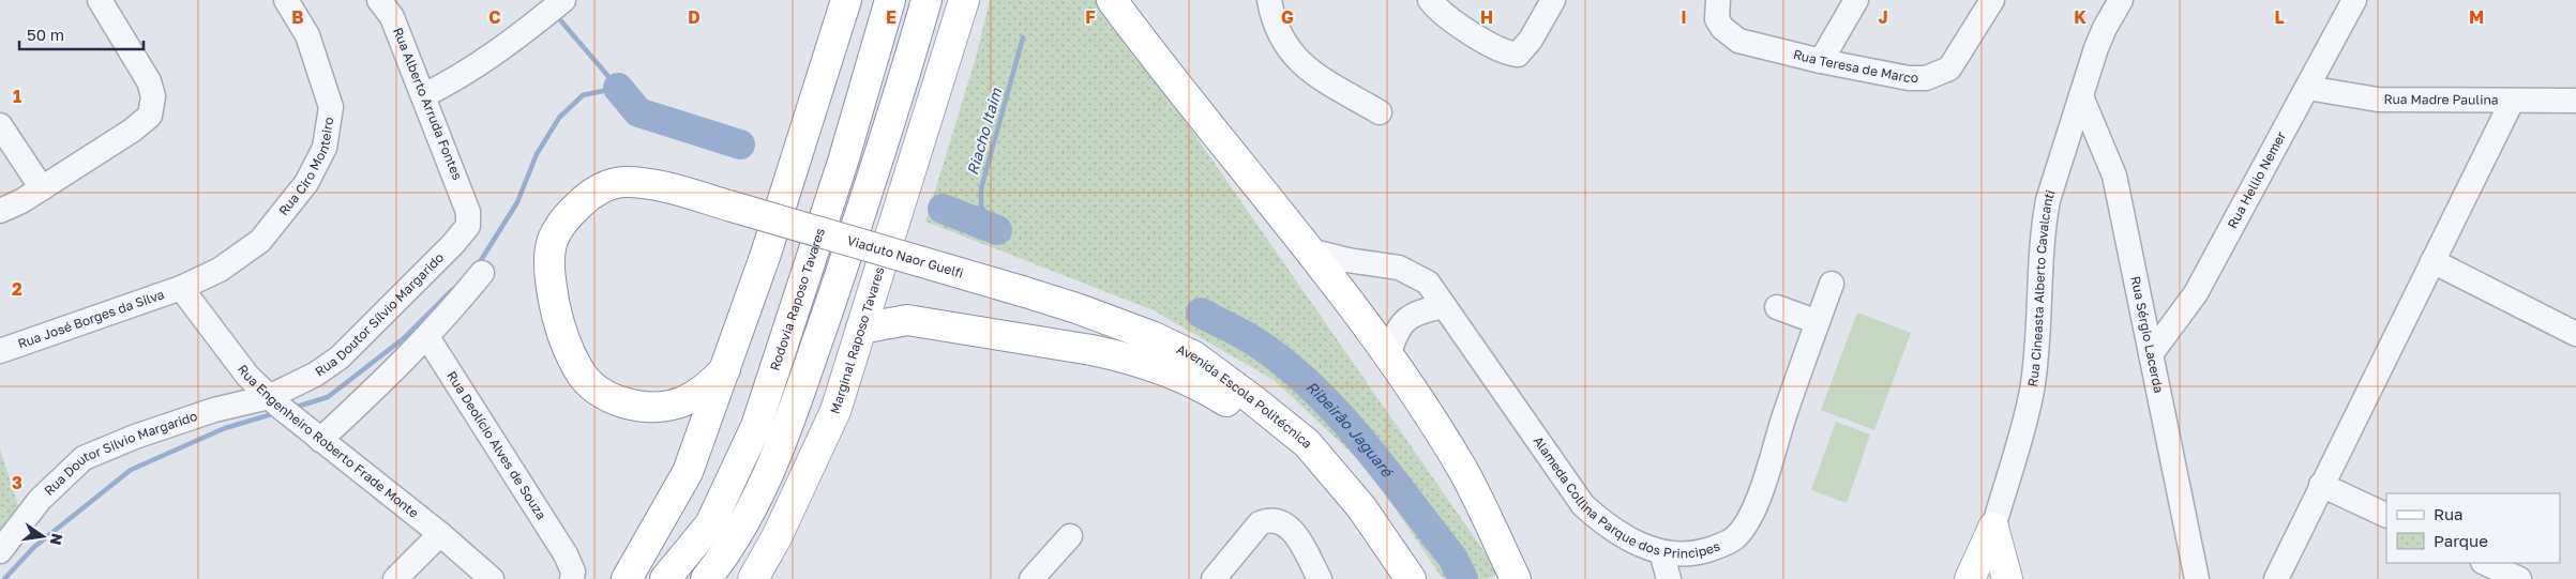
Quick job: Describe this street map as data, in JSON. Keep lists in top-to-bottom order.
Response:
{
  "streets": {
    "main road": [
      "Viaduto Naor Guelfi",
      "Rua Cineasta Alberto Cavalcanti",
      "Rodovia Raposo Tavares",
      "Marginal Raposo Tavares",
      "Avenida Escola Politécnica"
    ],
    "street": [
      "Rua Teresa de Marco",
      "Rua Madre Paulina",
      "Rua Alberto Arruda Fontes",
      "Rua Ciro Monteiro",
      "Rua Hellio Nemer",
      "Rua Doutor Sílvio Margarido",
      "Rua José Borges da Silva",
      "Rua Sérgio Lacerda",
      "Rua Engenheiro Roberto Frade Monte",
      "Rua Deolício Alves de Souza",
      "Rua Doutor Silvio Margarido",
      "Alameda Collina Parque dos Principes"
    ]
  },
  "crossings": [
    ["Rua Madre Paulina", "Rua Hellio Nemer"],
    ["Rua Alberto Arruda Fontes", "Rua Doutor Sílvio Margarido"],
    ["Rua Ciro Monteiro", "Rua José Borges da Silva"],
    ["Rua Ciro Monteiro", "Rua Engenheiro Roberto Frade Monte"],
    ["Rua Hellio Nemer", "Rua Sérgio Lacerda"],
    ["Viaduto Naor Guelfi", "Avenida Escola Politécnica"],
    ["Rua Cineasta Alberto Cavalcanti", "Rua Sérgio Lacerda"],
    ["Rua Doutor Sílvio Margarido", "Rua Engenheiro Roberto Frade Monte"],
    ["Rua Doutor Sílvio Margarido", "Rua Doutor Silvio Margarido"],
    ["Rua José Borges da Silva", "Rua Engenheiro Roberto Frade Monte"],
    ["Rua Engenheiro Roberto Frade Monte", "Rua Doutor Silvio Margarido"]
  ],
  "water": ["Riacho Itaim", "Ribeirão Jaguaré"],
  "legend": ["Rua", "Parque"],
  "scale_bar": "50 m",
  "north": "right",
  "grid": {
    "columns": [
      "B",
      "C",
      "D",
      "E",
      "F",
      "G",
      "H",
      "I",
      "J",
      "K",
      "L",
      "M"
    ],
    "rows": ["1", "2", "3"]
  }
}
